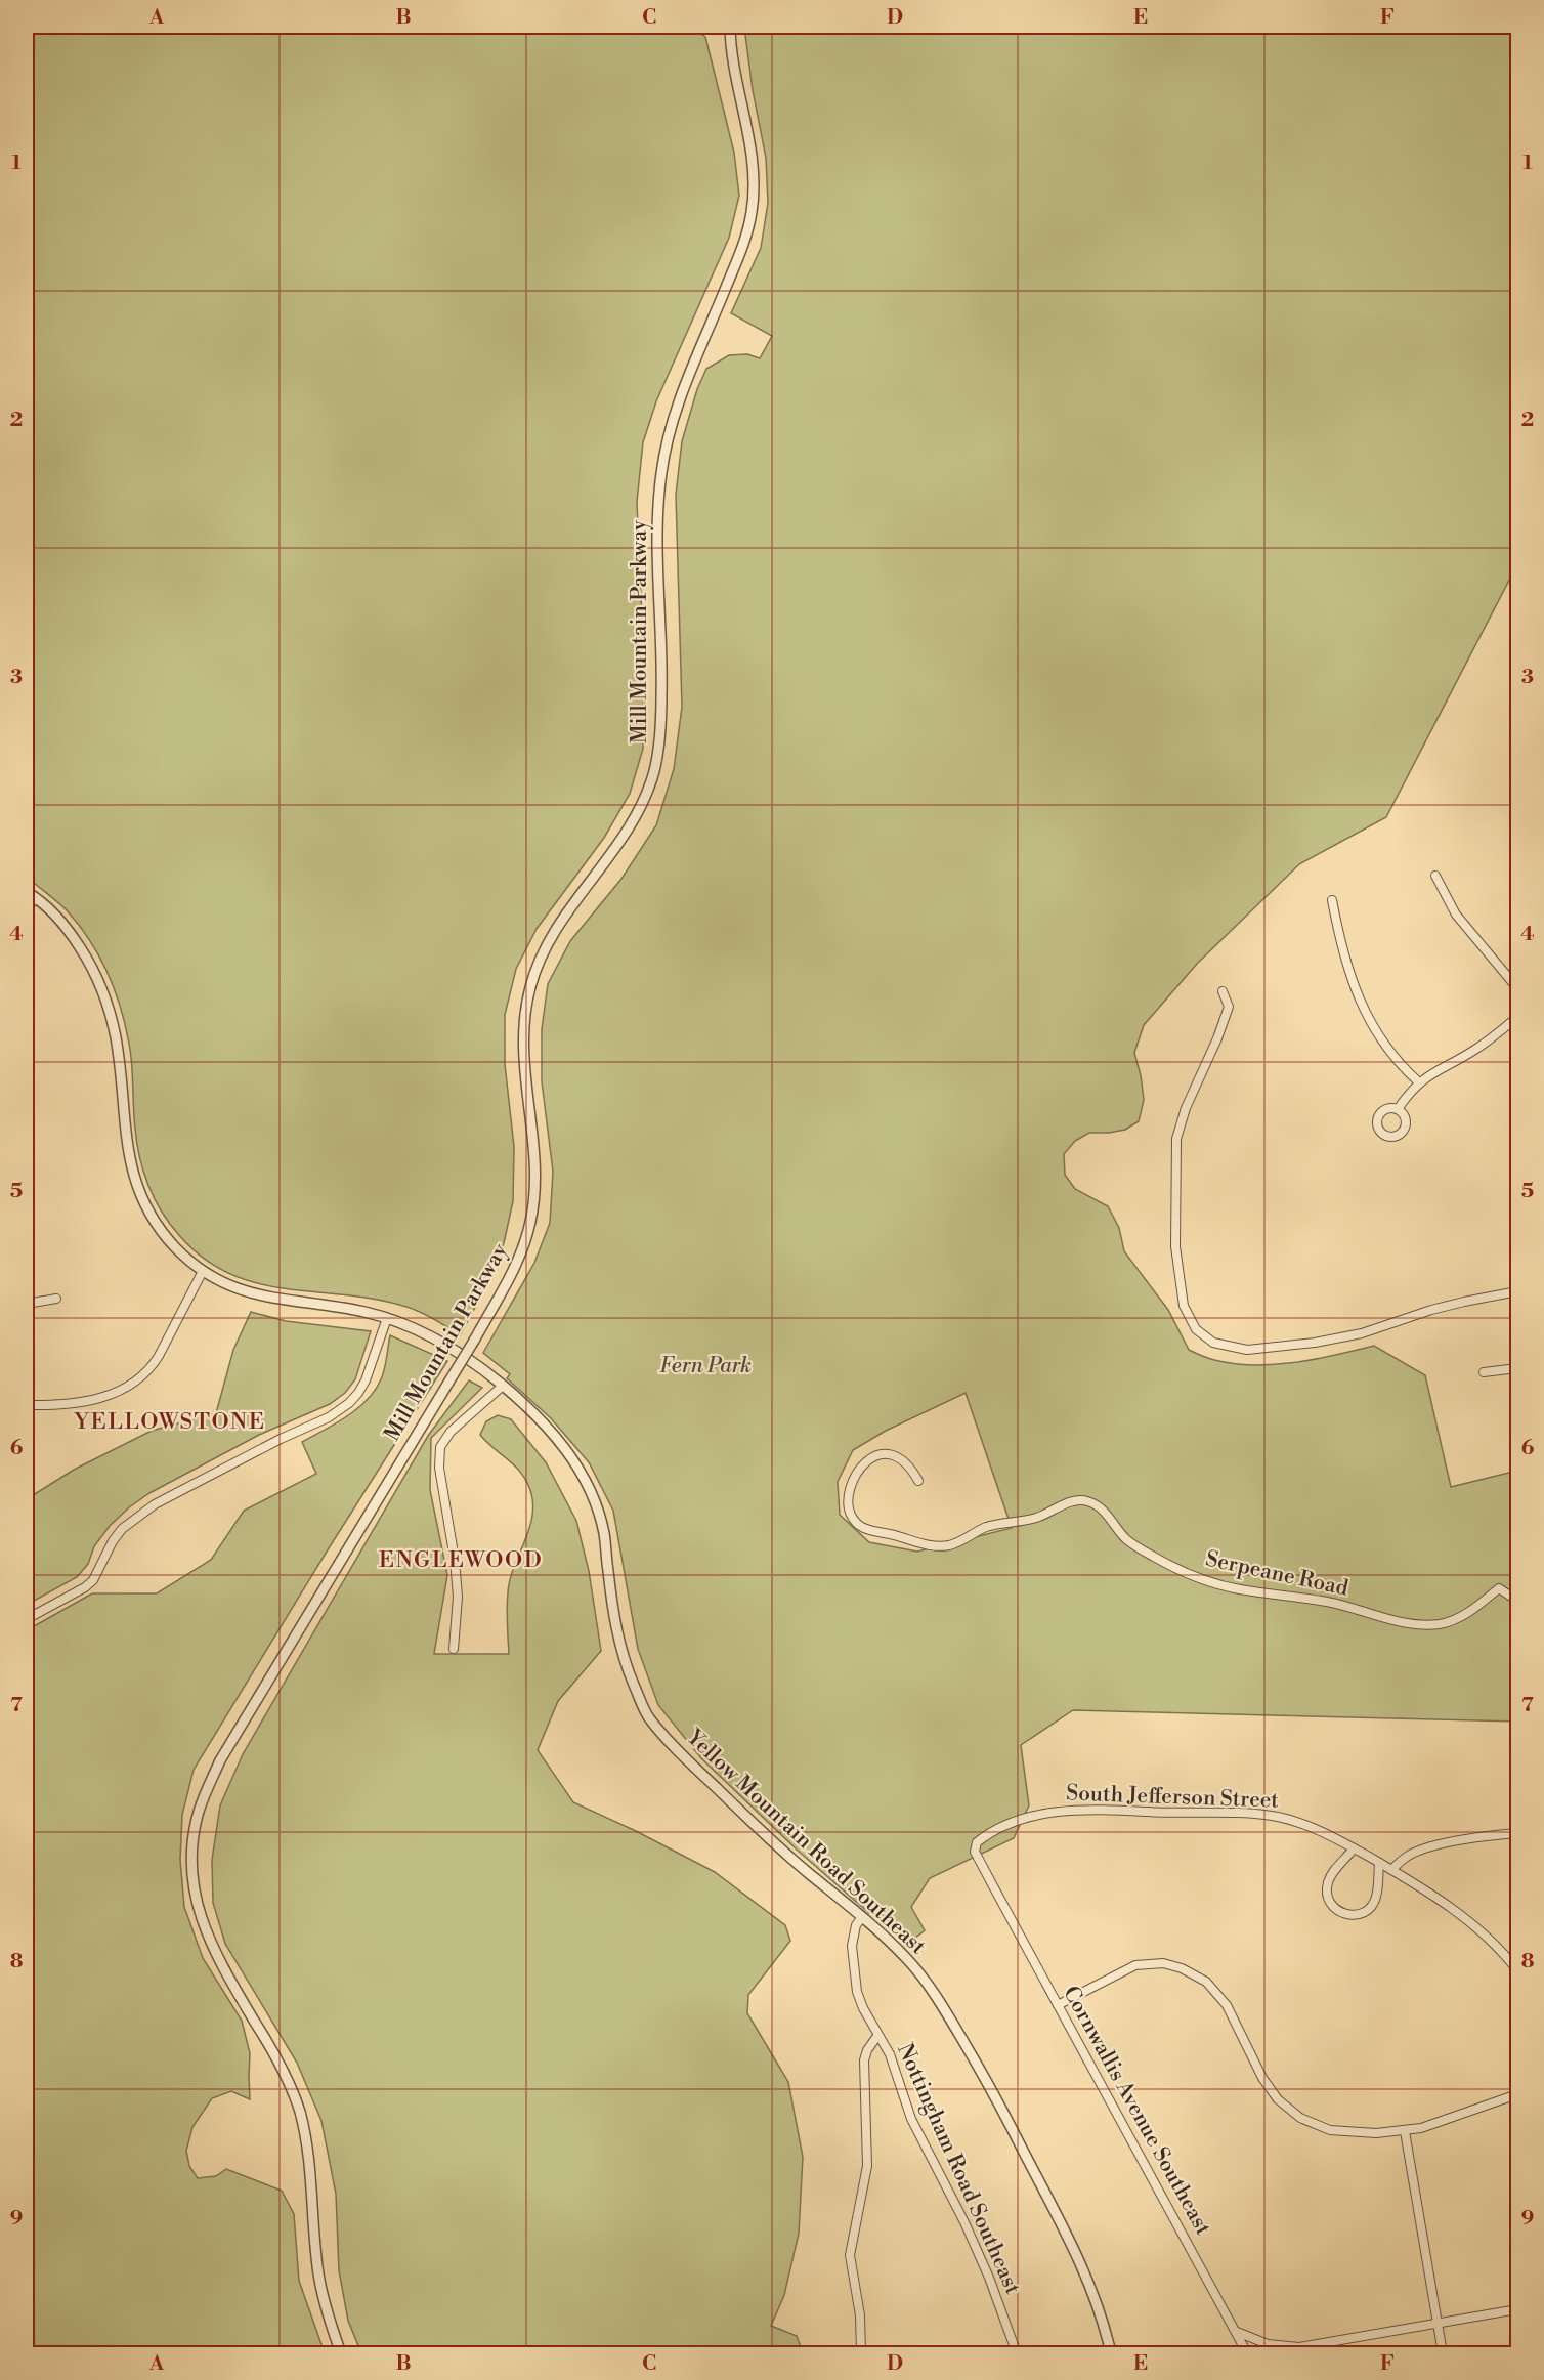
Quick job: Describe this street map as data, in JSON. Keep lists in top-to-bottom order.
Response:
{
  "streets": {
    "street": [
      "Mill Mountain Parkway",
      "Serpeane Road",
      "South Jefferson Street",
      "Yellow Mountain Road Southeast",
      "Cornwallis Avenue Southeast",
      "Nottingham Road Southeast"
    ]
  },
  "crossings": [
    ["South Jefferson Street", "Cornwallis Avenue Southeast"],
    ["Yellow Mountain Road Southeast", "Nottingham Road Southeast"]
  ],
  "districts": ["YELLOWSTONE", "ENGLEWOOD"],
  "parks": ["Fern Park"],
  "grid": {
    "columns": [
      "A",
      "B",
      "C",
      "D",
      "E",
      "F"
    ],
    "rows": [
      "1",
      "2",
      "3",
      "4",
      "5",
      "6",
      "7",
      "8",
      "9"
    ]
  }
}
